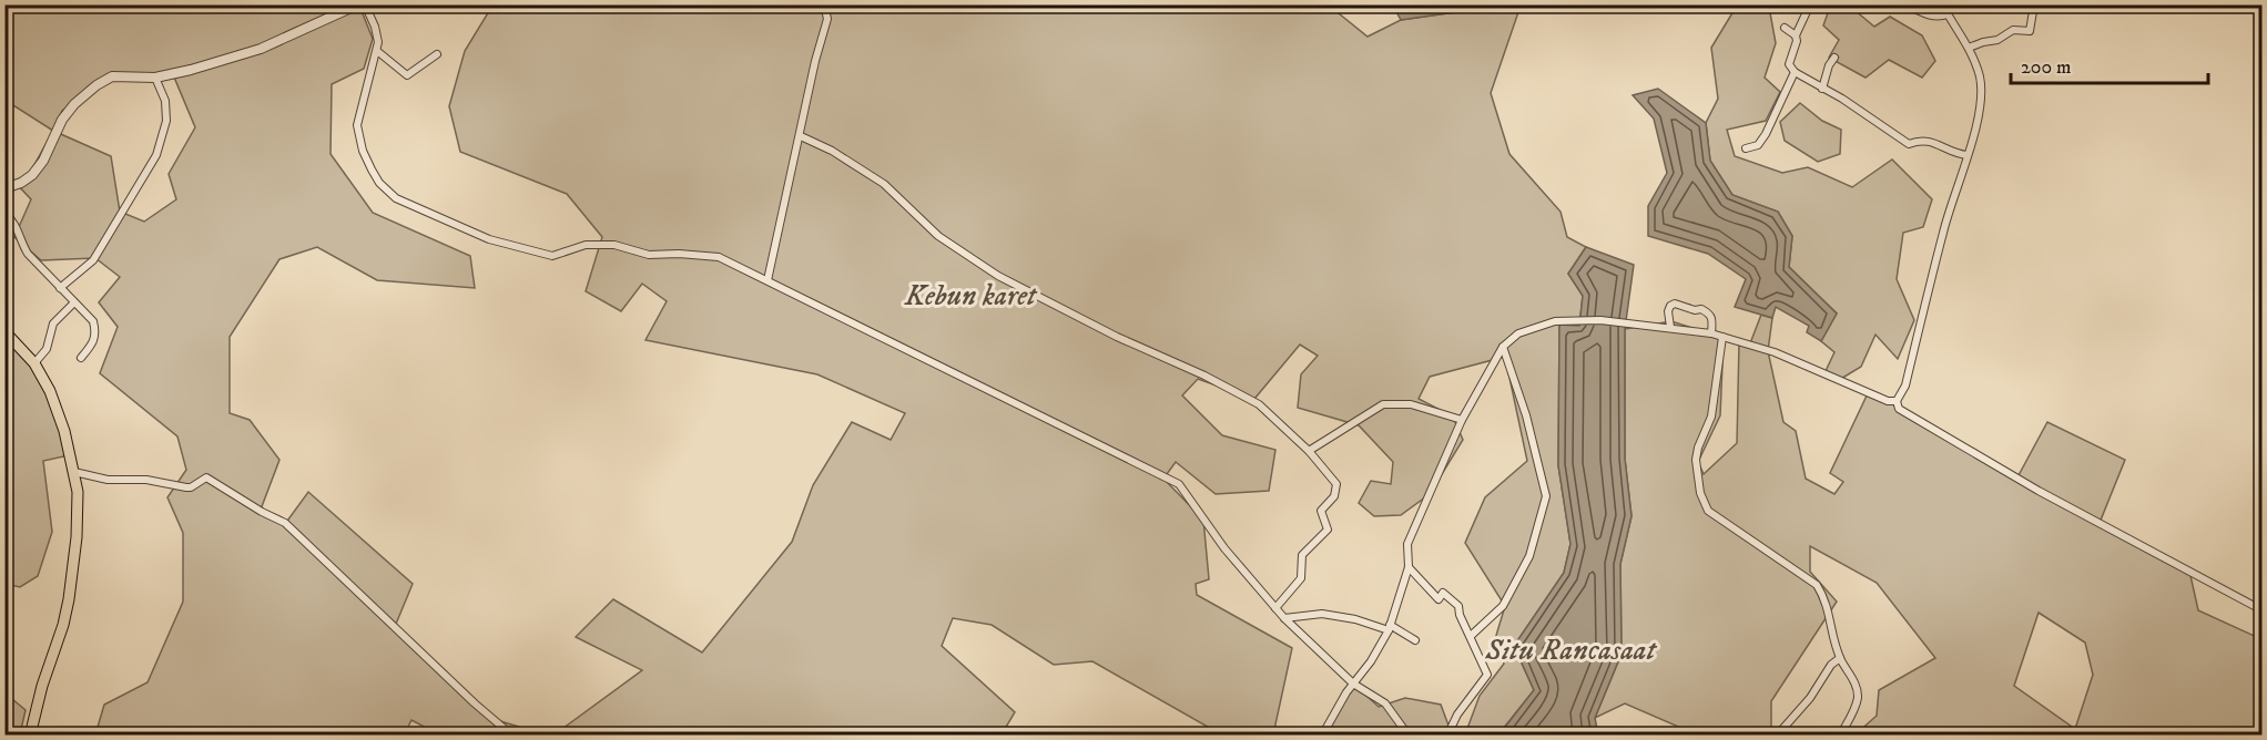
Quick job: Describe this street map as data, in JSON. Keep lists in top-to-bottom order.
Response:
{
  "water": ["Situ Rancasaat"],
  "parks": ["Kebun karet"],
  "scale_bar": "200 m"
}
